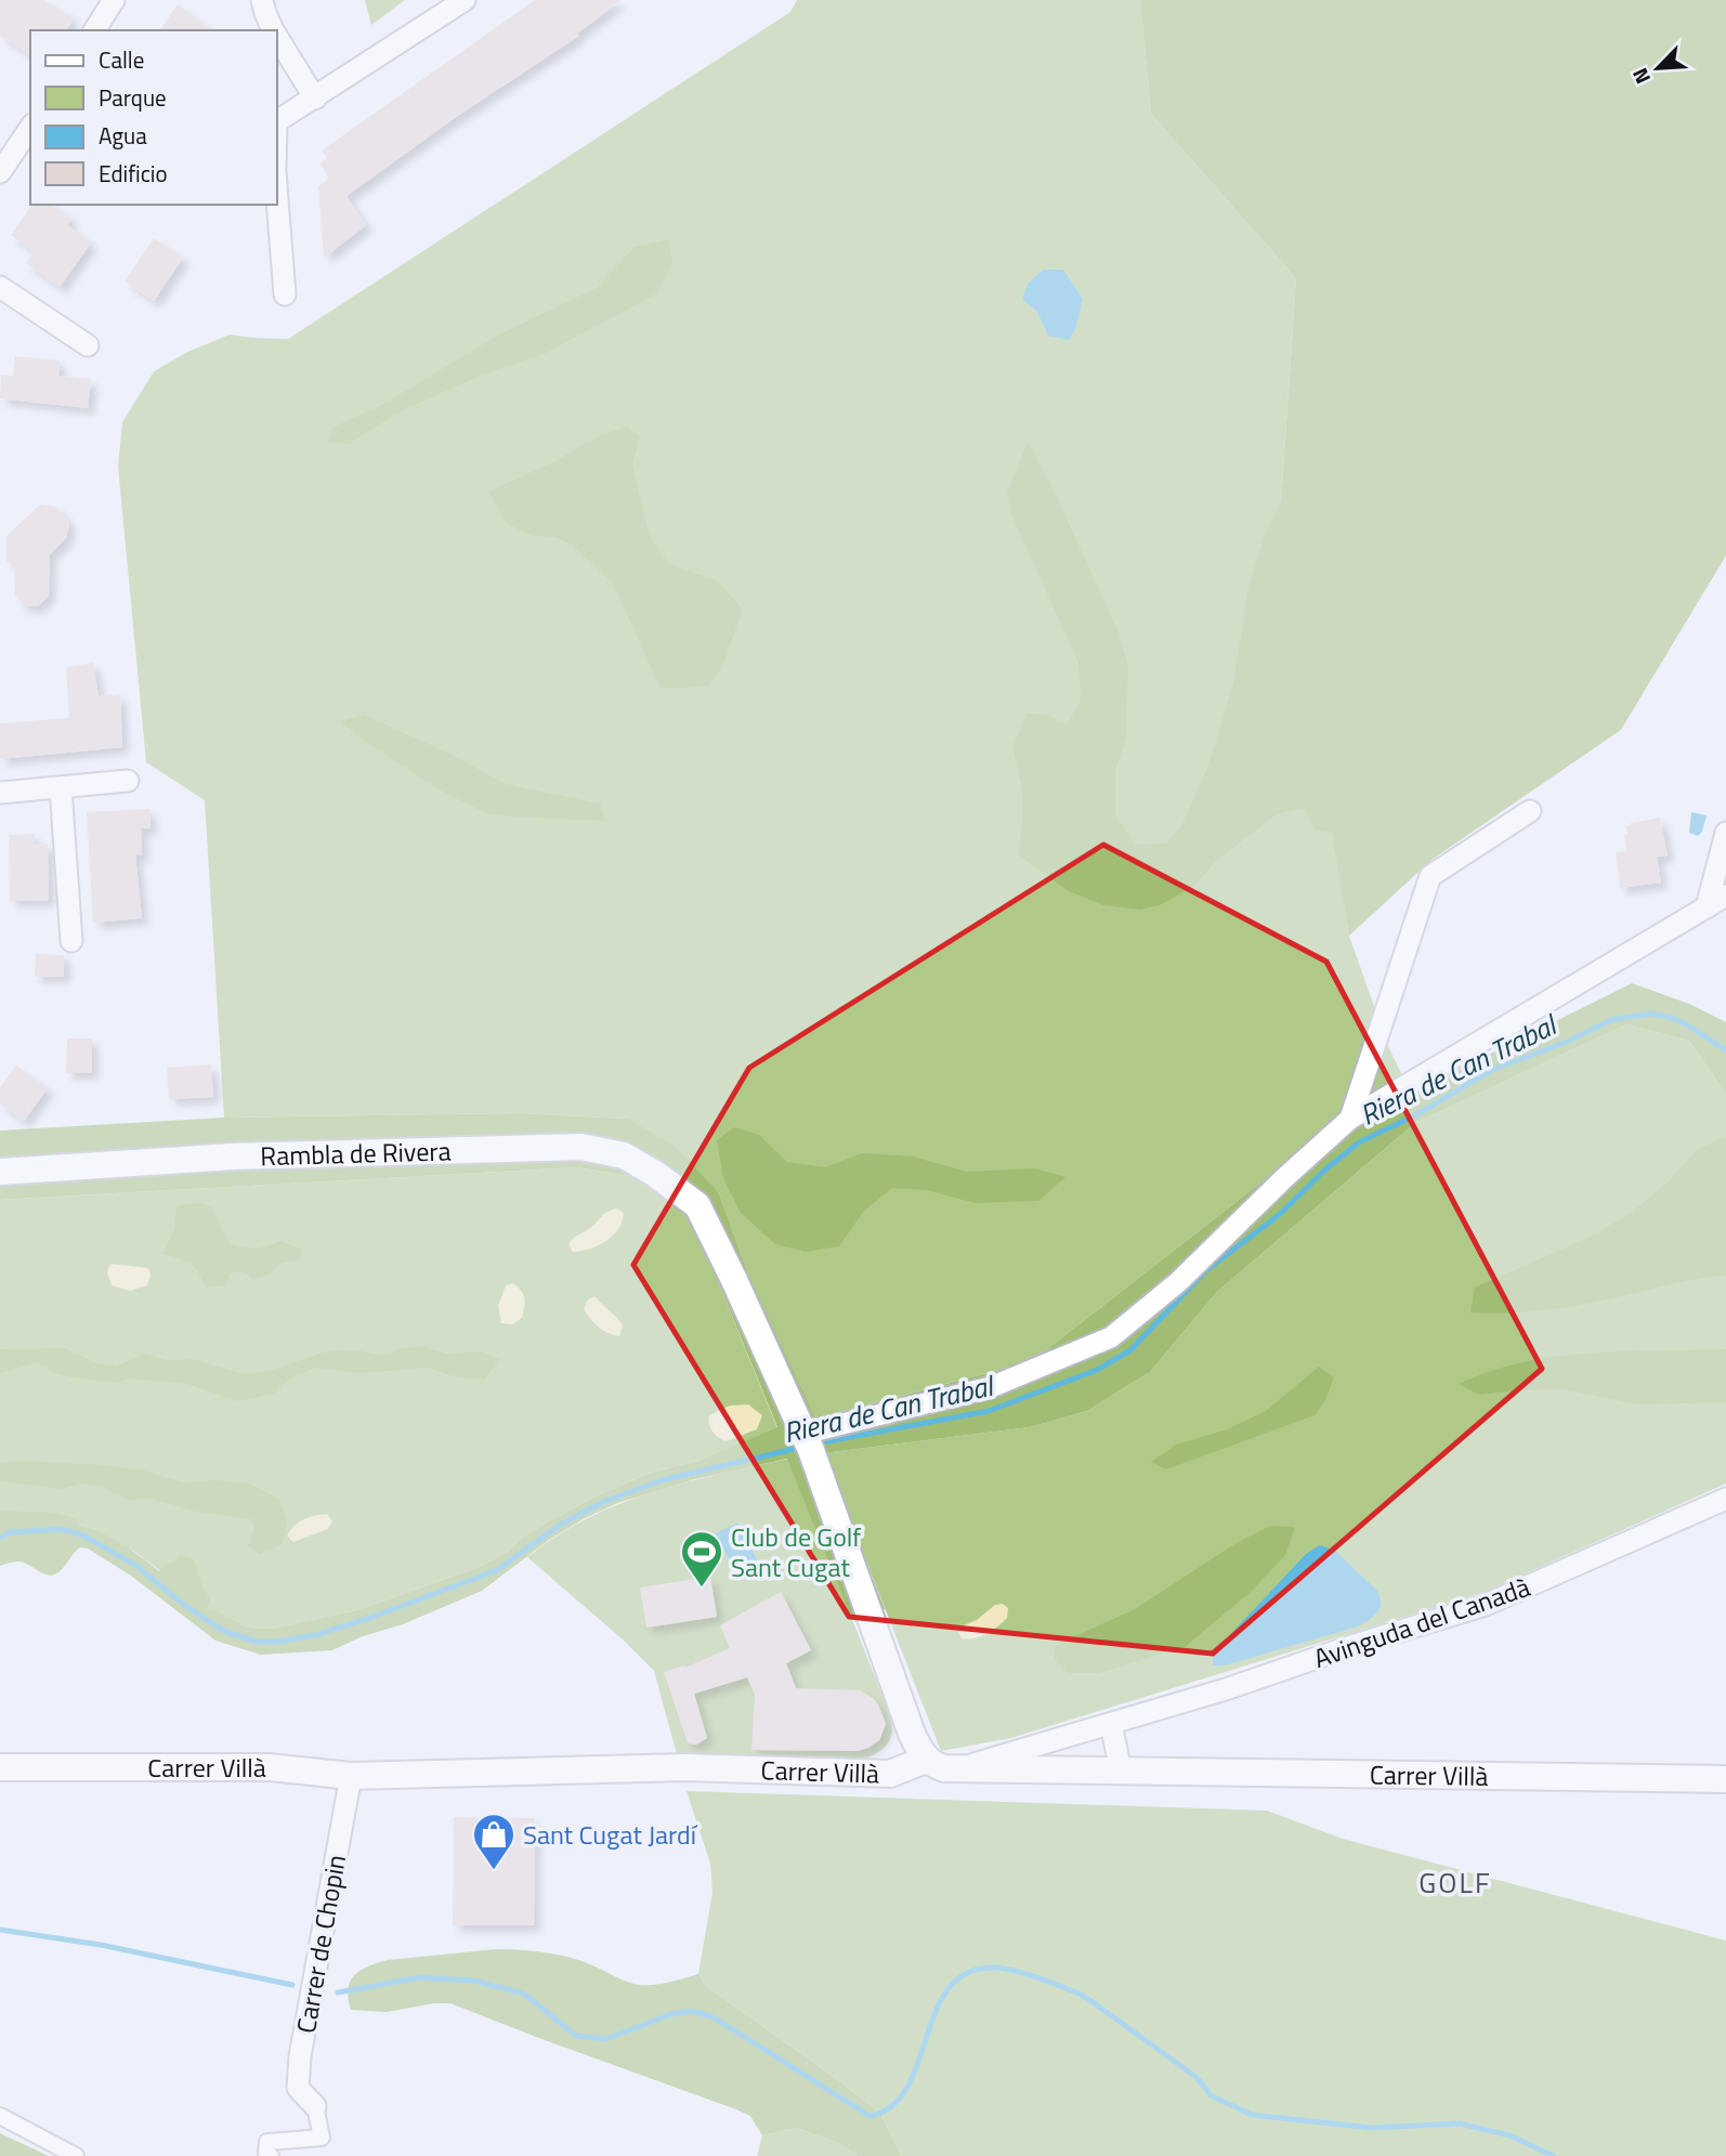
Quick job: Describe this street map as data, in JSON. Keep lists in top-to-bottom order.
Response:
{
  "streets": {
    "street": [
      "Rambla de Rivera",
      "Avinguda del Canadà",
      "Carrer Villà",
      "Carrer de Chopin"
    ]
  },
  "crossings": [
    ["Avinguda del Canadà", "Carrer Villà"],
    ["Carrer Villà", "Carrer de Chopin"]
  ],
  "districts": ["GOLF"],
  "water": ["Riera de Can Trabal"],
  "places": {
    "sports": ["Club de Golf Sant Cugat"],
    "shop": ["Sant Cugat Jardí"]
  },
  "legend": [
    "Calle",
    "Parque",
    "Agua",
    "Edificio"
  ],
  "north": "bottom left"
}
